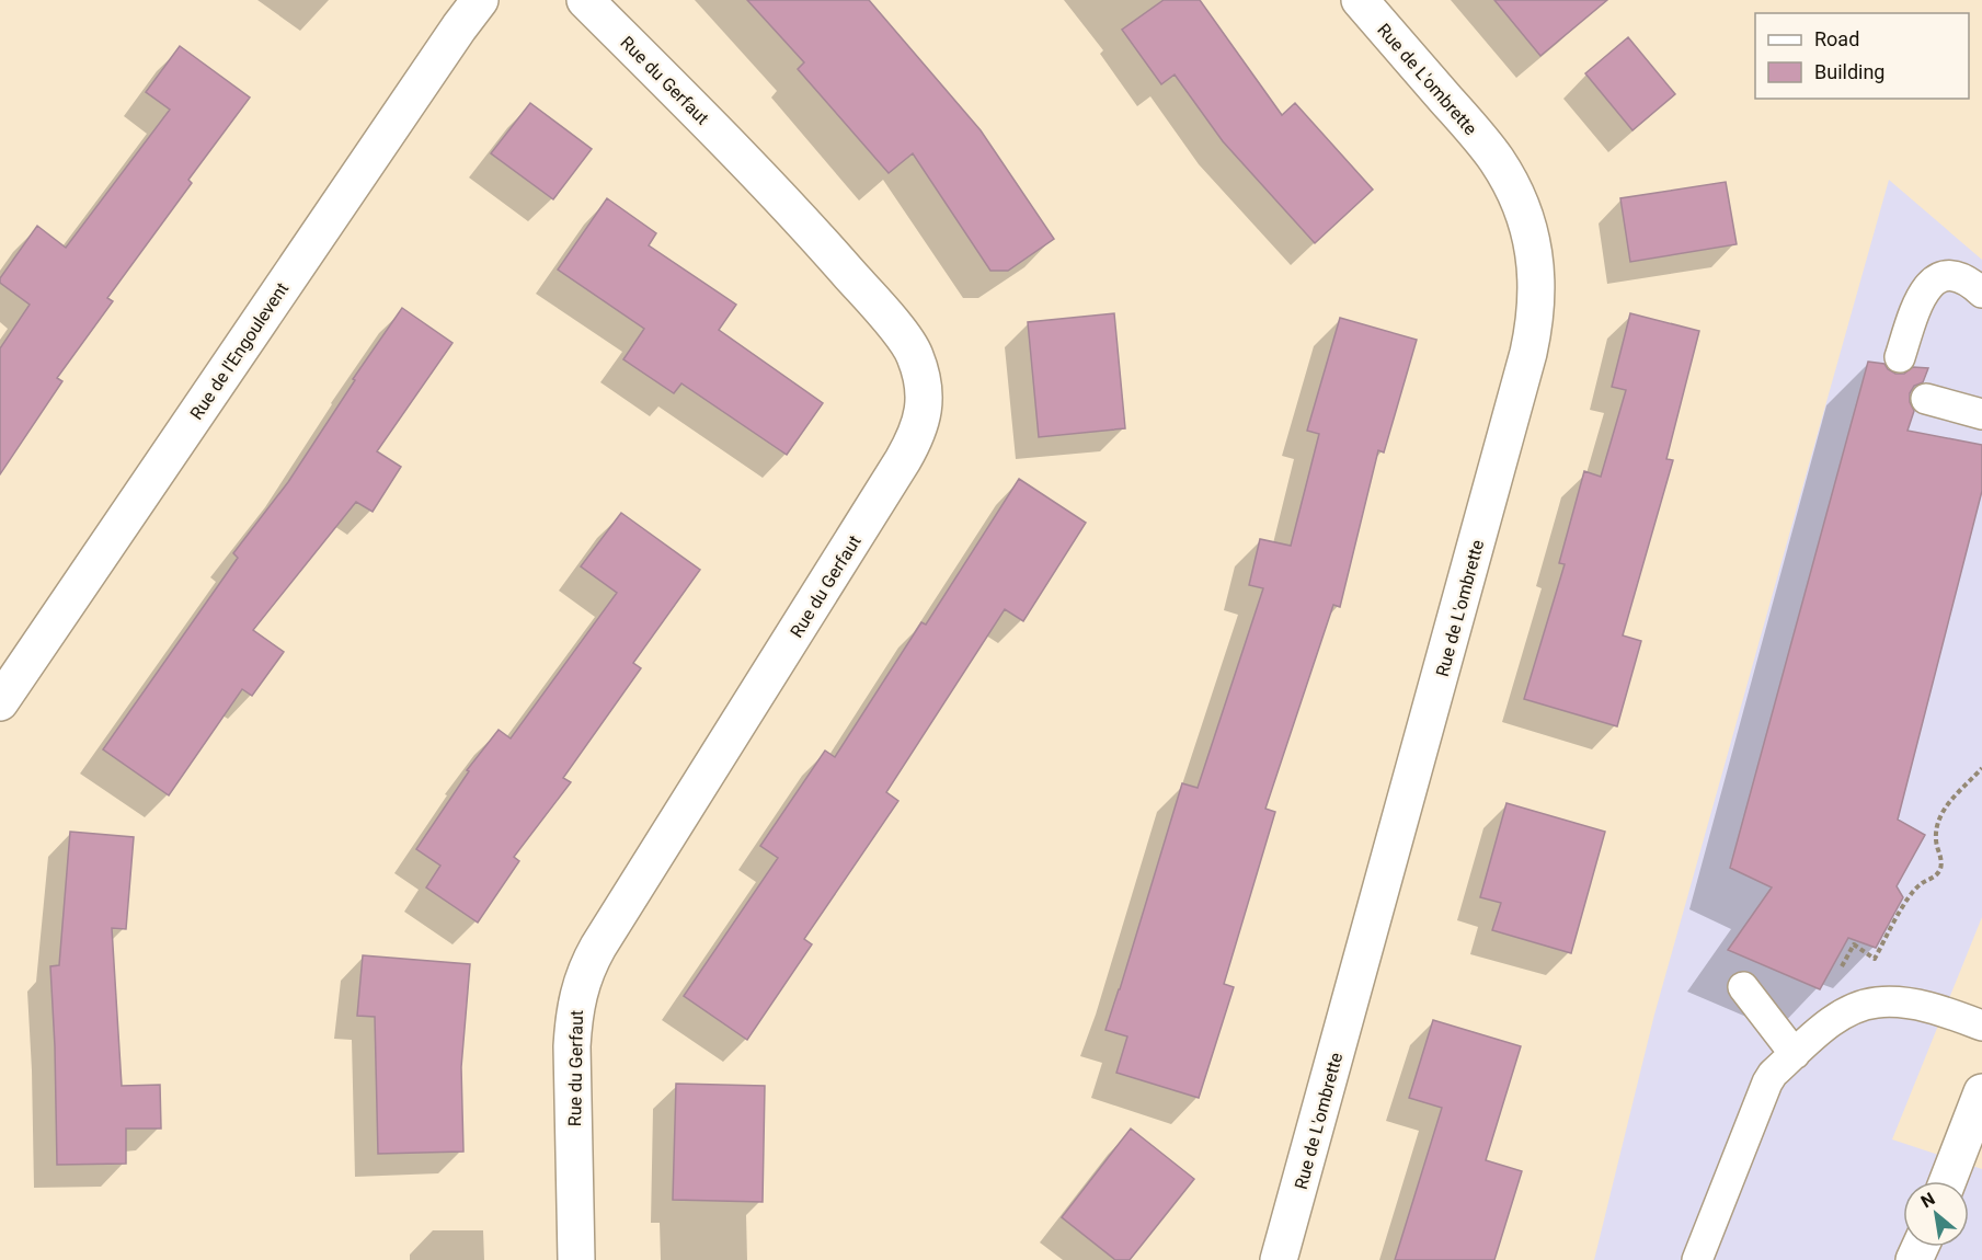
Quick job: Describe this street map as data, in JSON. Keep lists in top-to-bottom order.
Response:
{
  "streets": {
    "street": ["Rue de L'ombrette", "Rue du Gerfaut", "Rue de l'Engoulevent"]
  },
  "legend": ["Road", "Building"],
  "north": "top left"
}
